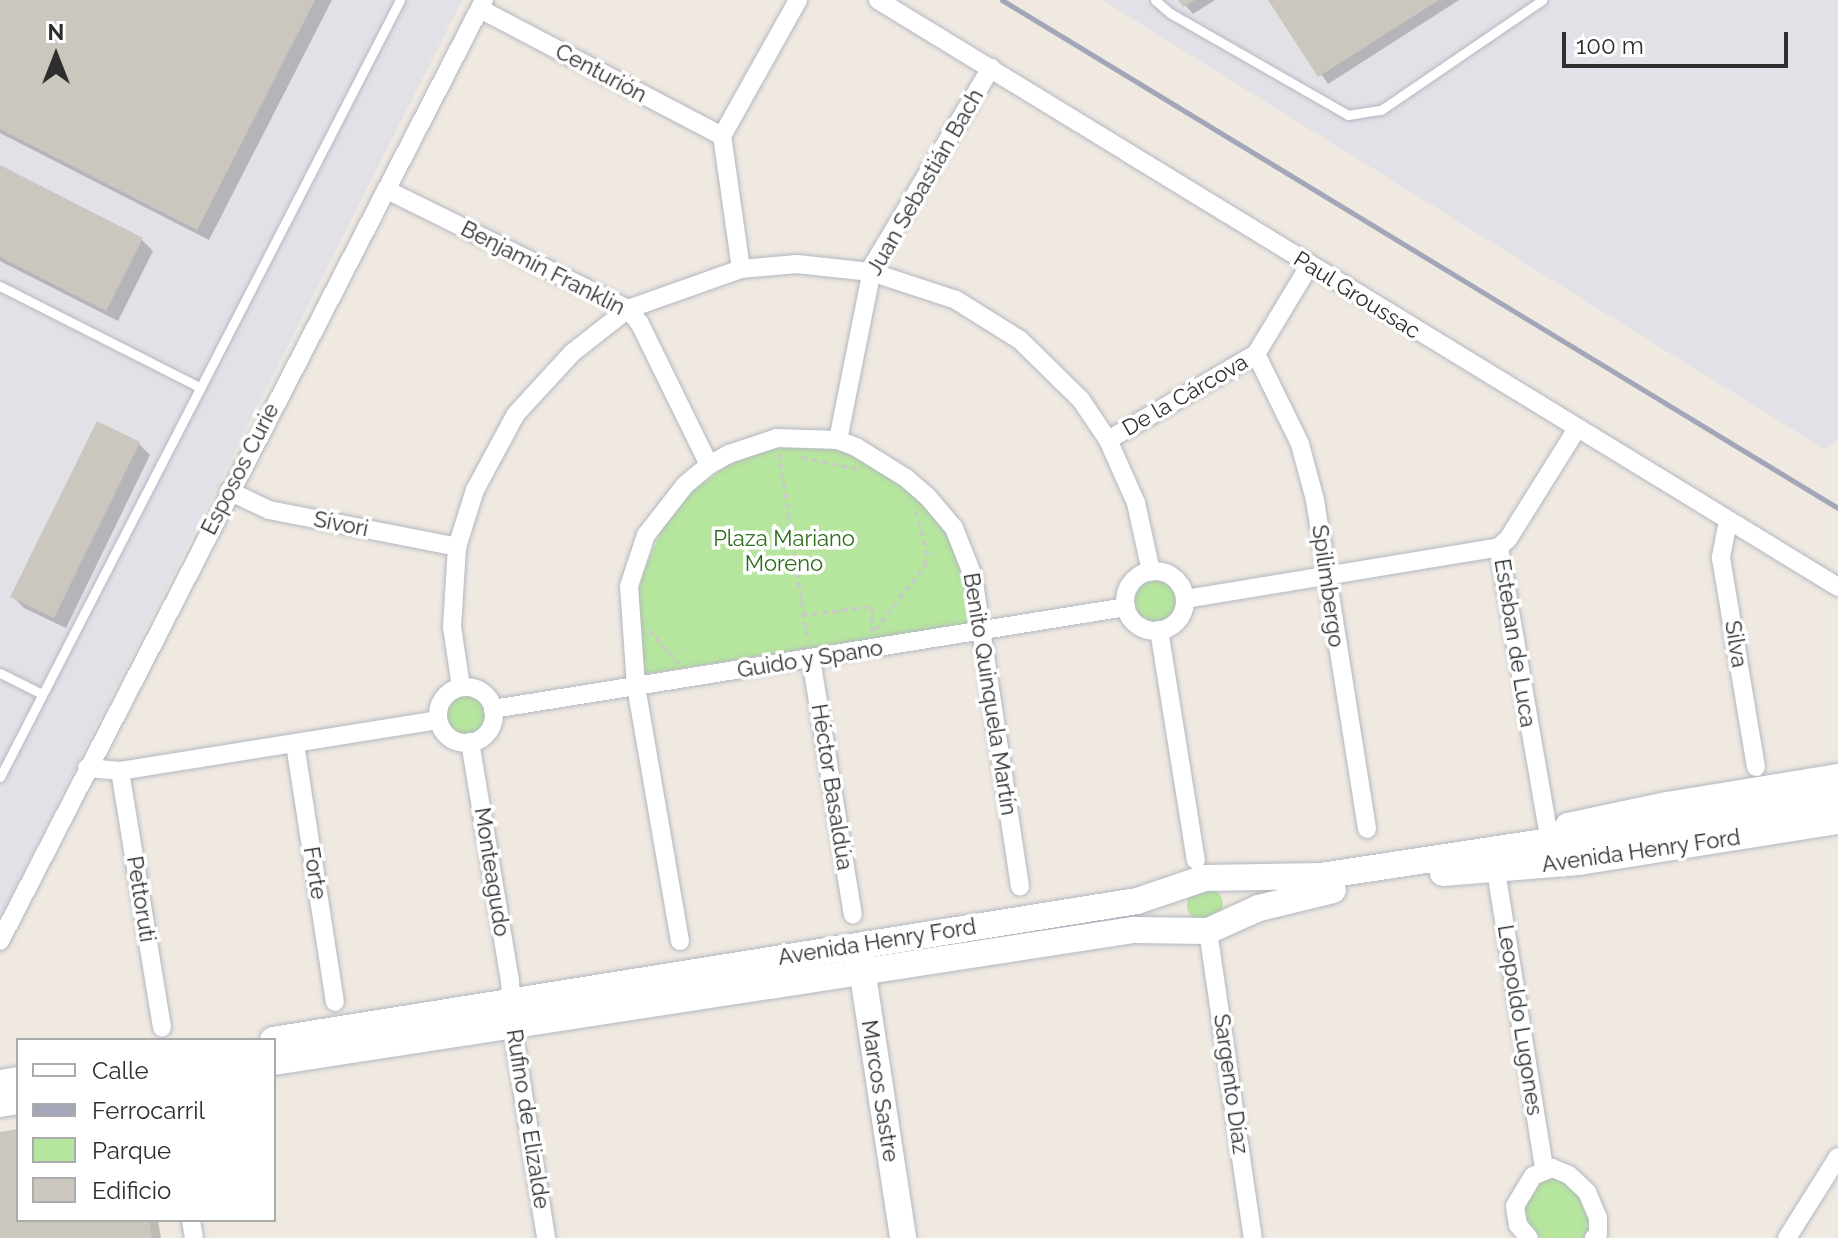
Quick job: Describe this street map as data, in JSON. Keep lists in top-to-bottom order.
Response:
{
  "streets": {
    "main road": ["Avenida Henry Ford", "Marcos Sastre"],
    "street": [
      "Centurión",
      "Juan Sebastián Bach",
      "Benjamín Franklin",
      "Paul Groussac",
      "De la Cárcova",
      "Esposos Curie",
      "Sívori",
      "Spilimbergo",
      "Esteban de Luca",
      "Silva",
      "Guido y Spano",
      "Benito Quinquela Martín",
      "Héctor Basaldúa",
      "Monteagudo",
      "Forte",
      "Pettoruti",
      "Leopoldo Lugones",
      "Sargento Díaz",
      "Rufino de Elizalde"
    ]
  },
  "crossings": [
    ["Centurión", "Esposos Curie"],
    ["Juan Sebastián Bach", "Paul Groussac"],
    ["Juan Sebastián Bach", "Benito Quinquela Martín"],
    ["Benjamín Franklin", "Esposos Curie"],
    ["Benjamín Franklin", "Benito Quinquela Martín"],
    ["Paul Groussac", "De la Cárcova"],
    ["Paul Groussac", "Esteban de Luca"],
    ["Paul Groussac", "Silva"],
    ["De la Cárcova", "Spilimbergo"],
    ["Esposos Curie", "Sívori"],
    ["Esteban de Luca", "Avenida Henry Ford"],
    ["Guido y Spano", "Benito Quinquela Martín"],
    ["Guido y Spano", "Héctor Basaldúa"],
    ["Guido y Spano", "Monteagudo"],
    ["Avenida Henry Ford", "Monteagudo"],
    ["Avenida Henry Ford", "Leopoldo Lugones"],
    ["Avenida Henry Ford", "Sargento Díaz"],
    ["Avenida Henry Ford", "Marcos Sastre"],
    ["Avenida Henry Ford", "Rufino de Elizalde"],
    ["Monteagudo", "Rufino de Elizalde"]
  ],
  "parks": ["Plaza Mariano Moreno"],
  "legend": [
    "Calle",
    "Ferrocarril",
    "Parque",
    "Edificio"
  ],
  "scale_bar": "100 m",
  "north": "top"
}
